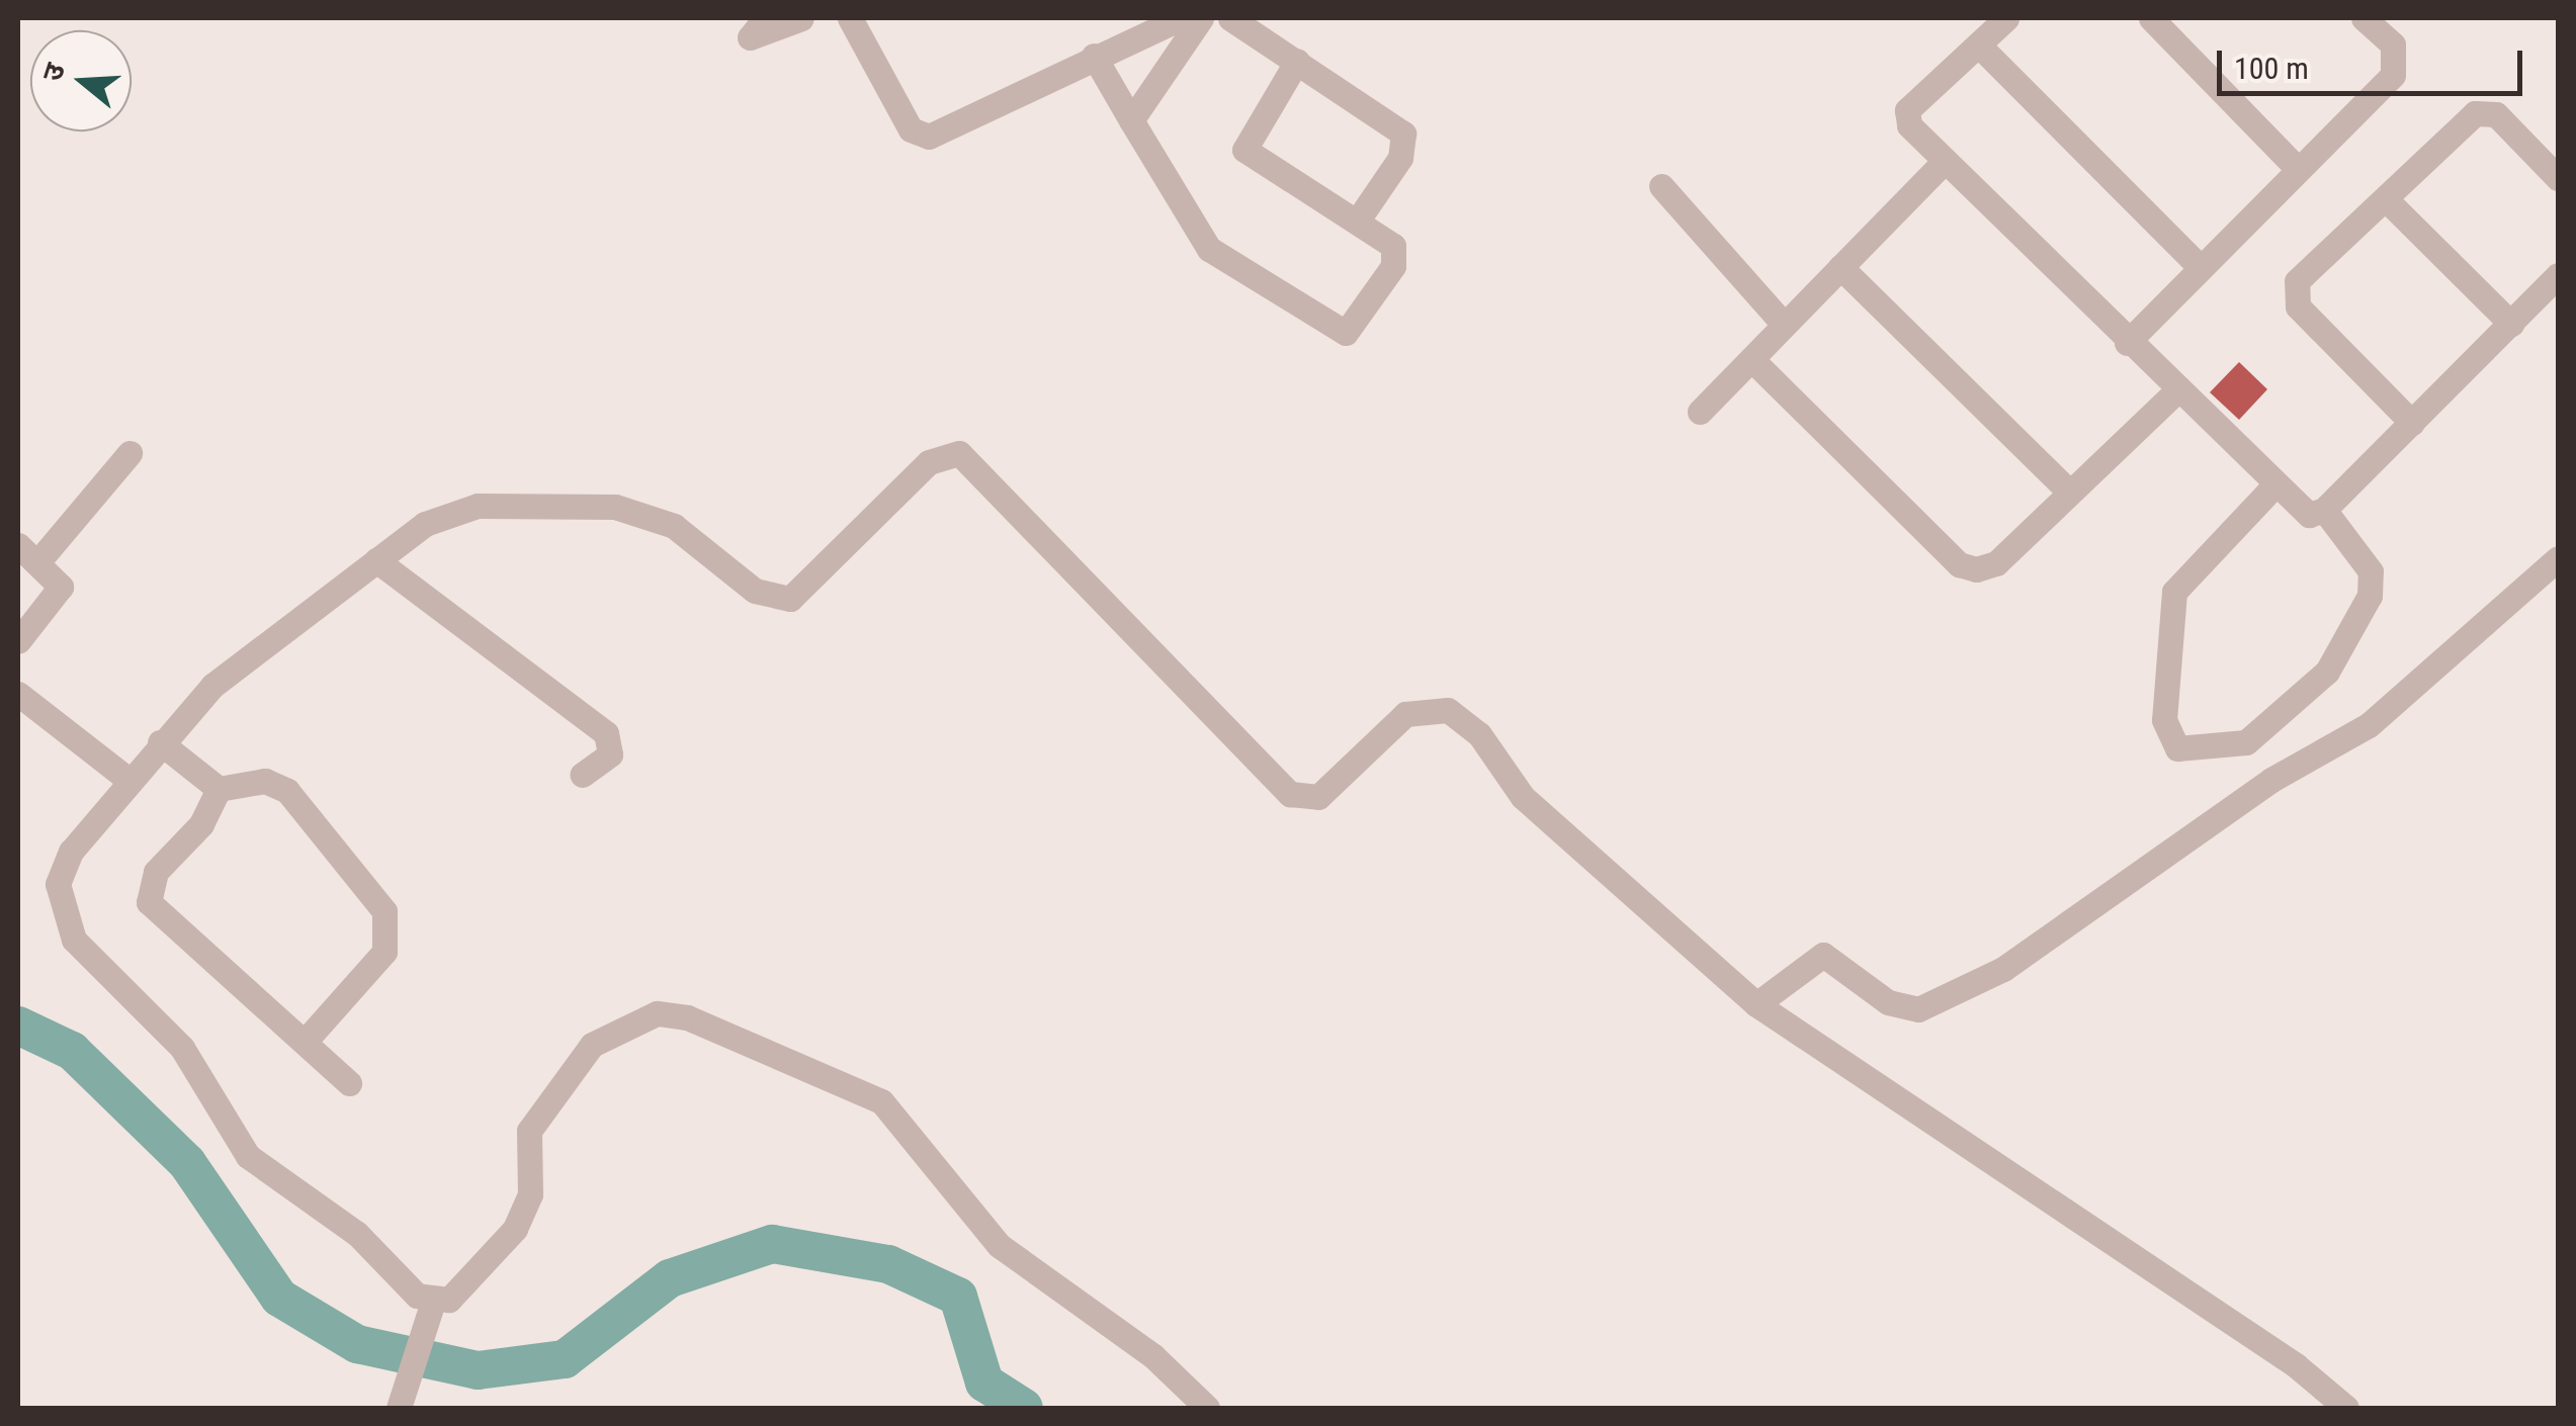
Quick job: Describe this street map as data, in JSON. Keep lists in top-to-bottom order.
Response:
{
  "scale_bar": "100 m",
  "north": "left"
}
